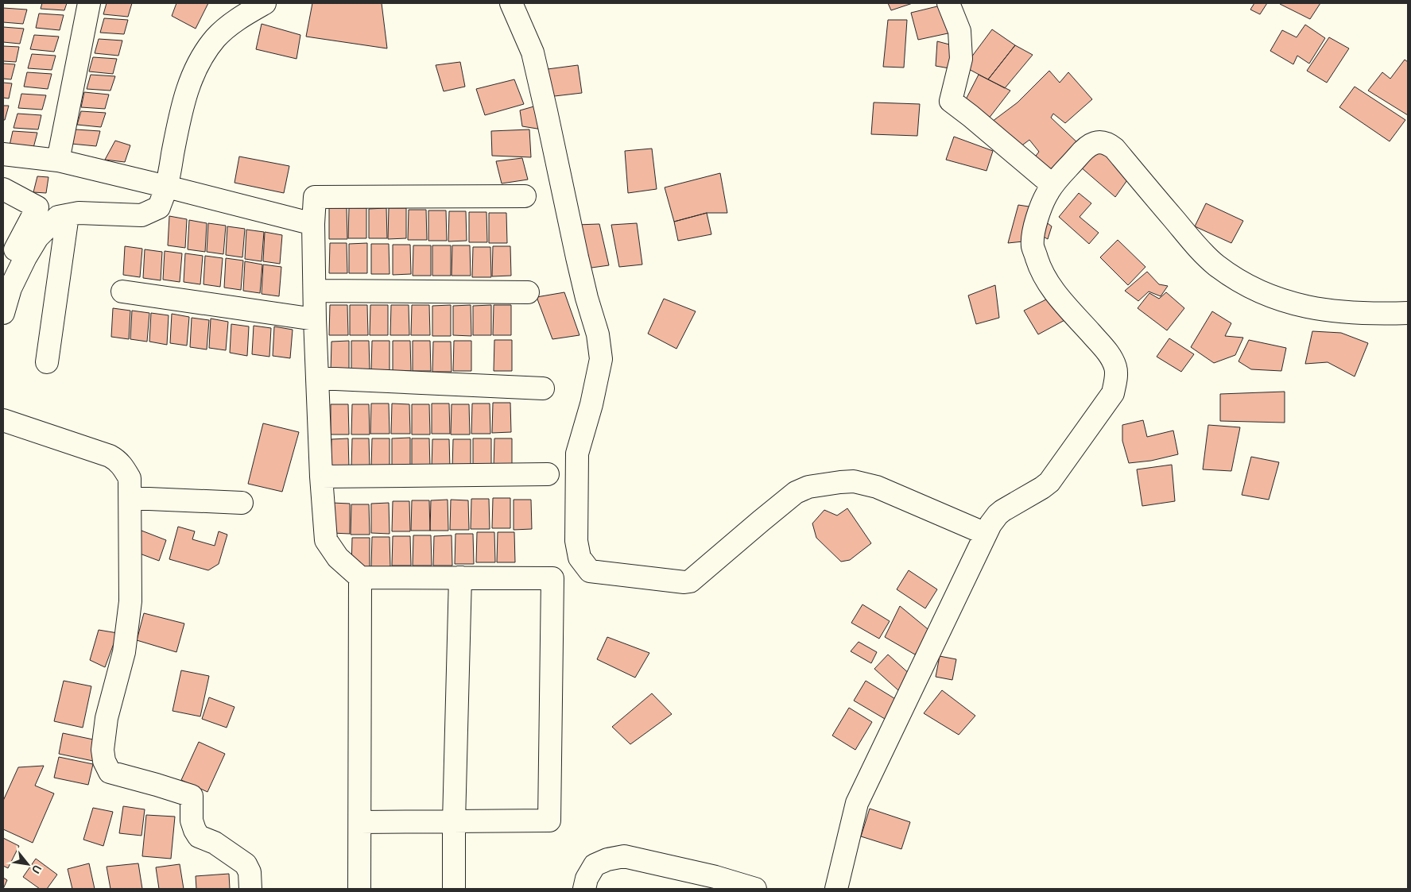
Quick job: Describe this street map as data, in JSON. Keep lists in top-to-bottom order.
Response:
{
  "north": "bottom right"
}
